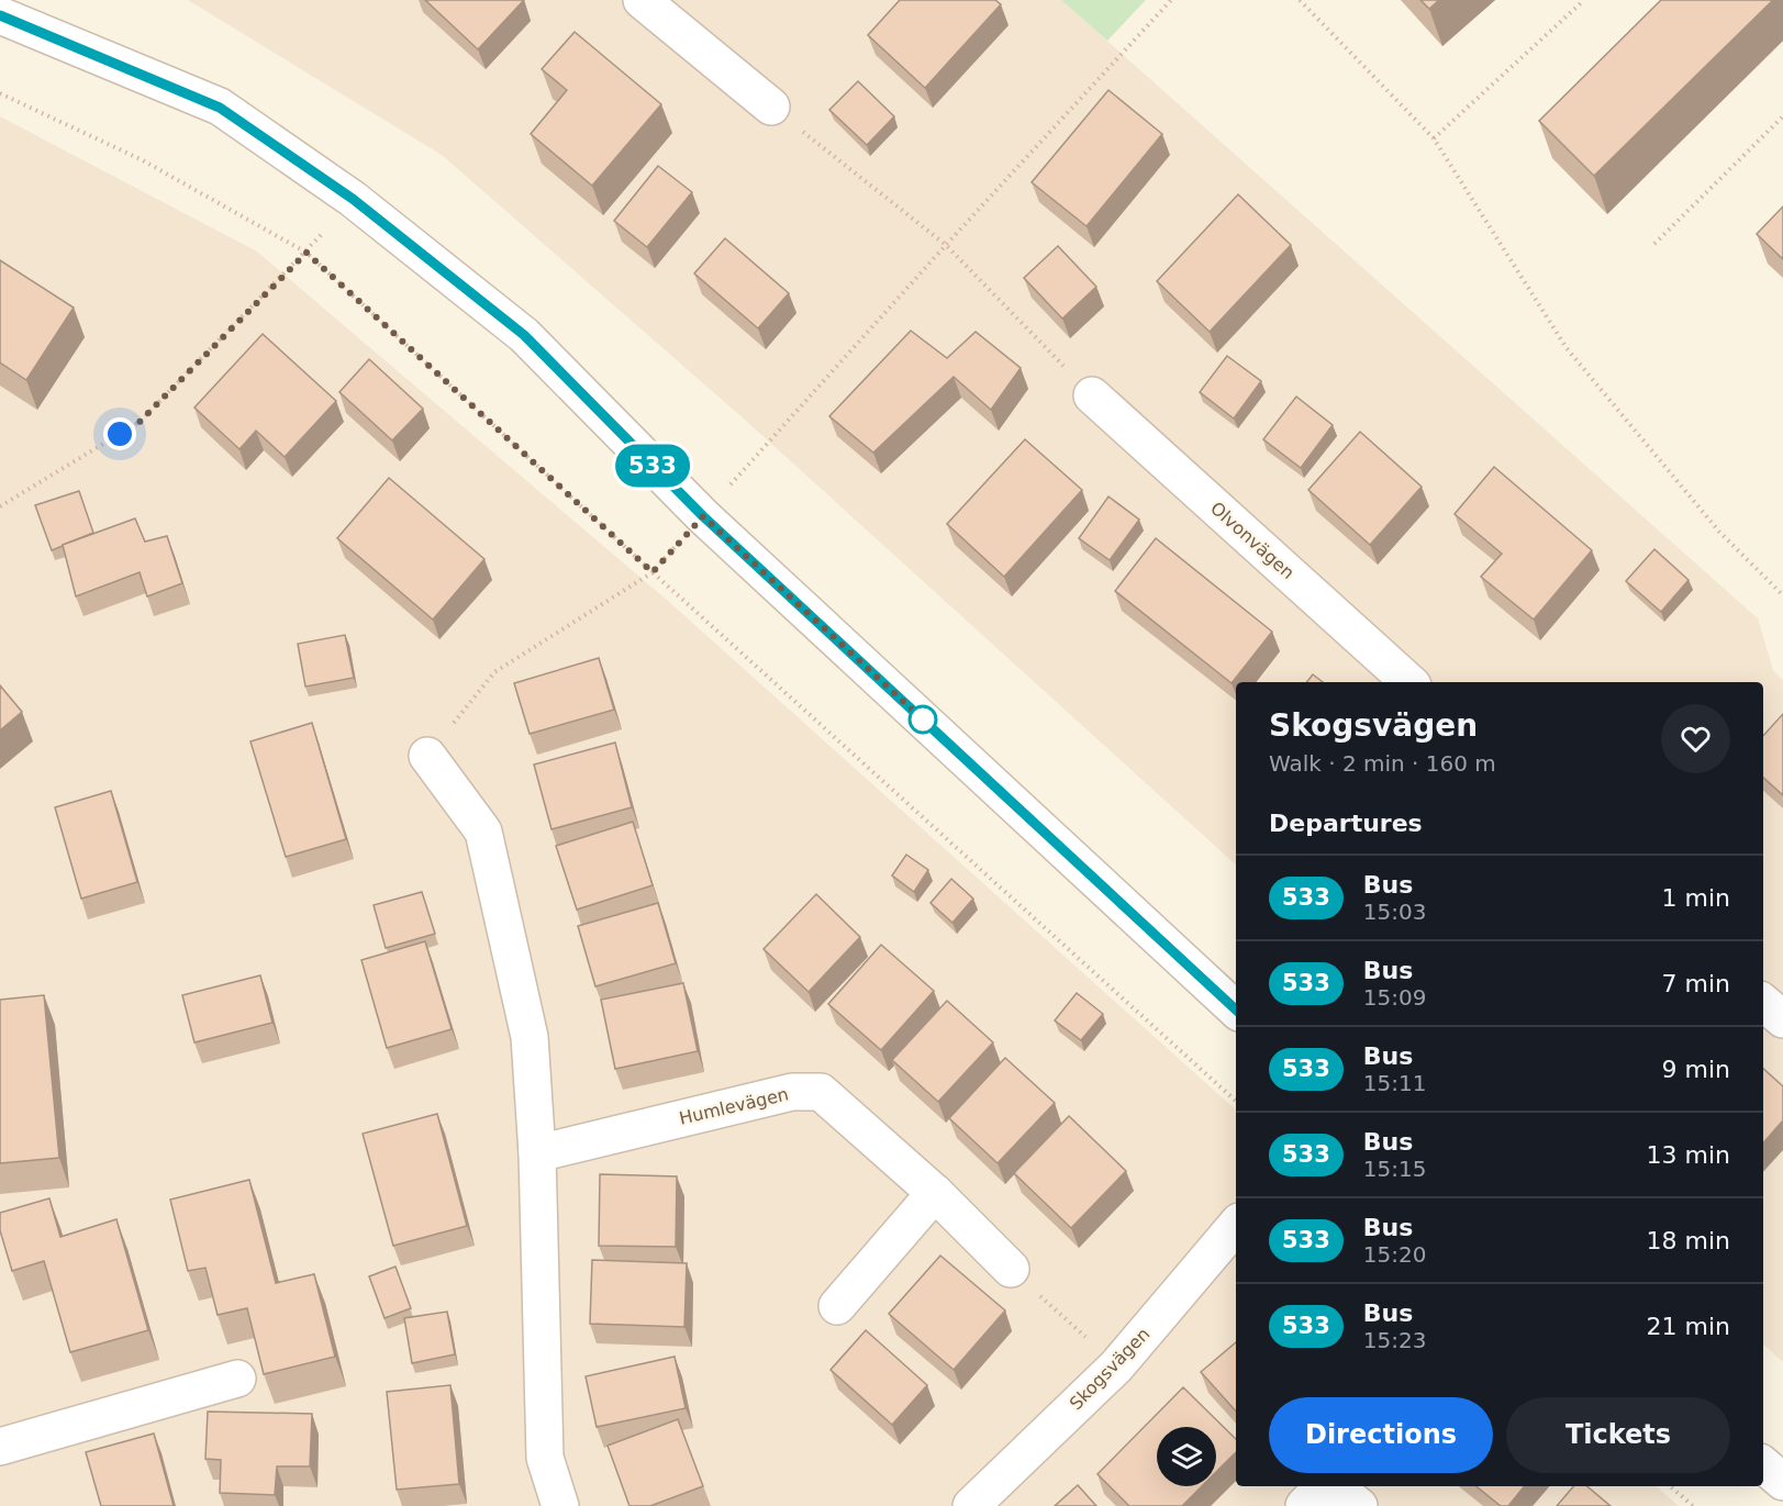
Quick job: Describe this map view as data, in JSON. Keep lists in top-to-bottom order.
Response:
{
  "streets": {
    "street": ["Olvonvägen", "Humlevägen", "Skogsvägen"]
  },
  "lines": ["bus line 533"],
  "page": {
    "on_map": "533",
    "heading": [
      ["Skogsvägen", "Walk · 2 min · 160 m"],
      "Departures"
    ],
    "list": [
      {
        "mark": "533",
        "name": "Bus",
        "note": "15:03",
        "value": "1 min"
      },
      {
        "mark": "533",
        "name": "Bus",
        "note": "15:09",
        "value": "7 min"
      },
      {
        "mark": "533",
        "name": "Bus",
        "note": "15:11",
        "value": "9 min"
      },
      {
        "mark": "533",
        "name": "Bus",
        "note": "15:15",
        "value": "13 min"
      },
      {
        "mark": "533",
        "name": "Bus",
        "note": "15:20",
        "value": "18 min"
      },
      {
        "mark": "533",
        "name": "Bus",
        "note": "15:23",
        "value": "21 min"
      }
    ],
    "buttons": ["Directions", "Tickets"]
  }
}
